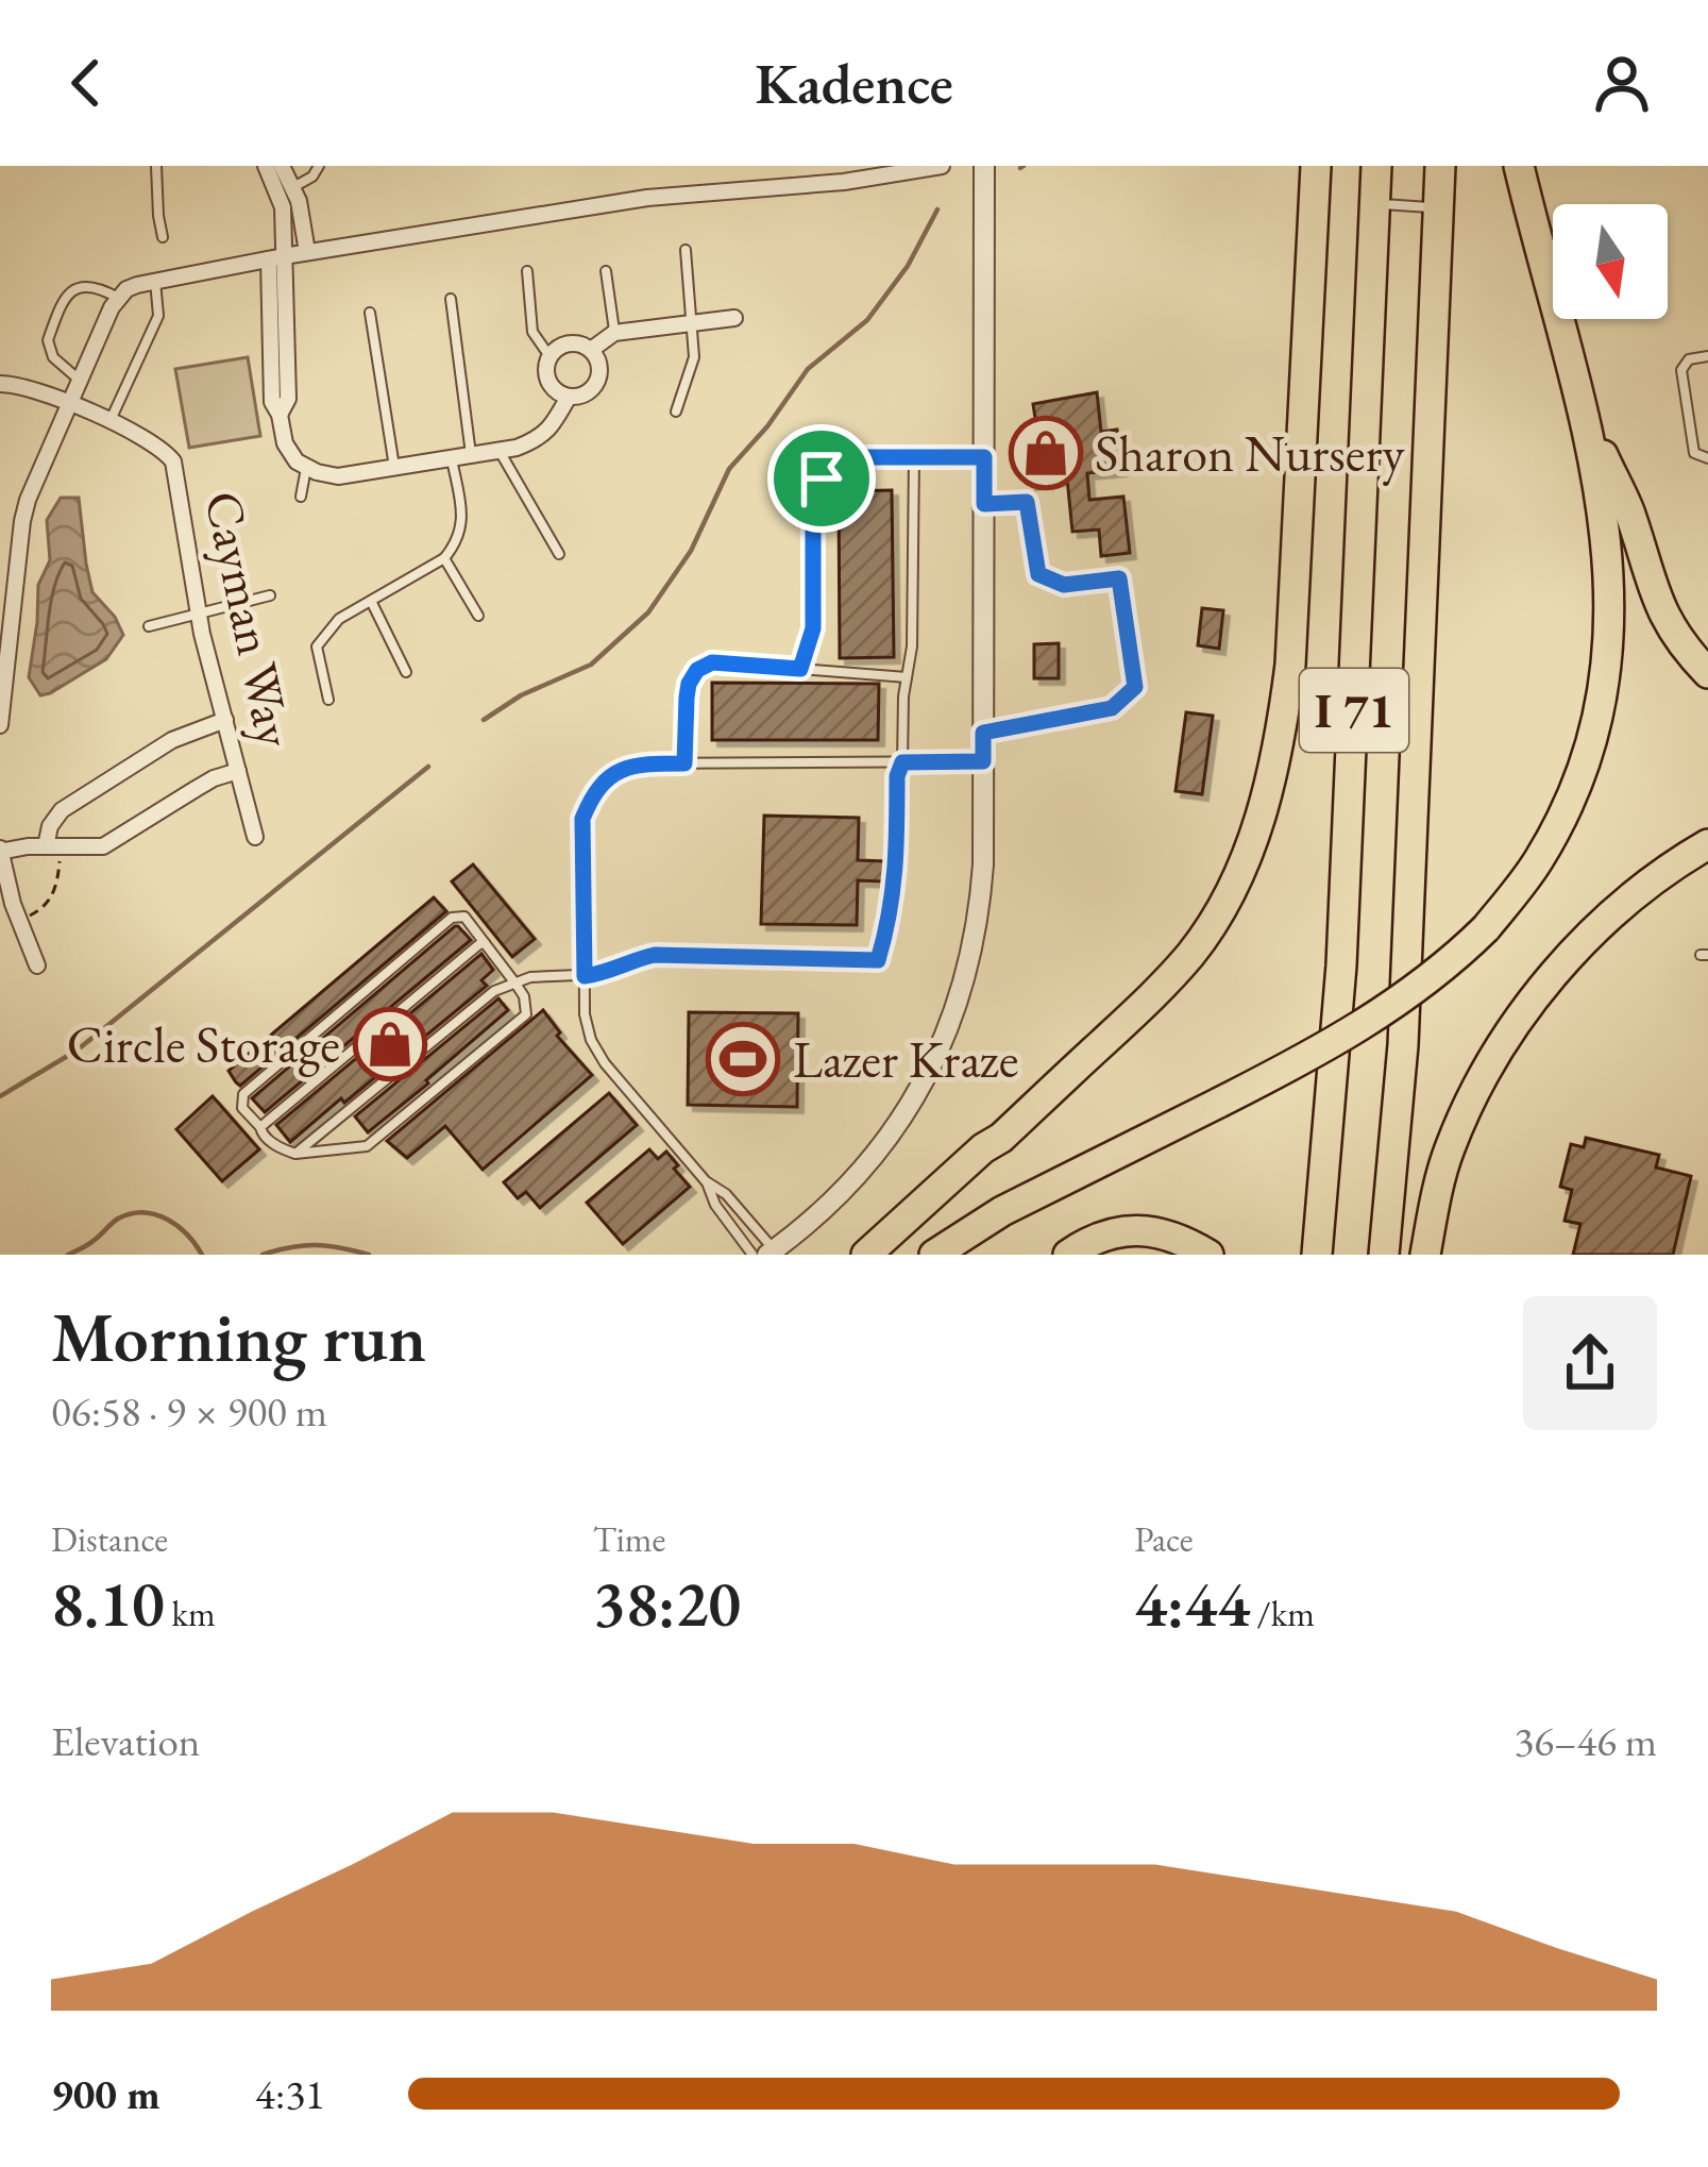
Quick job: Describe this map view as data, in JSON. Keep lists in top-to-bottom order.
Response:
{
  "streets": {
    "highway": ["I 71"],
    "street": ["Cayman Way"]
  },
  "places": {
    "shop": ["Sharon Nursery", "Circle Storage"],
    "sports": ["Lazer Kraze"]
  },
  "north": "bottom",
  "page": {
    "header": "Kadence",
    "heading": ["Morning run", "06:58 · 9 × 900 m"],
    "stats": [
      ["Distance", "8.10 km"],
      ["Time", "38:20"],
      ["Pace", "4:44 /km"]
    ],
    "chart": ["Elevation", "36–46 m"],
    "list": [
      {
        "name": "900 m",
        "note": "4:31"
      }
    ]
  }
}
